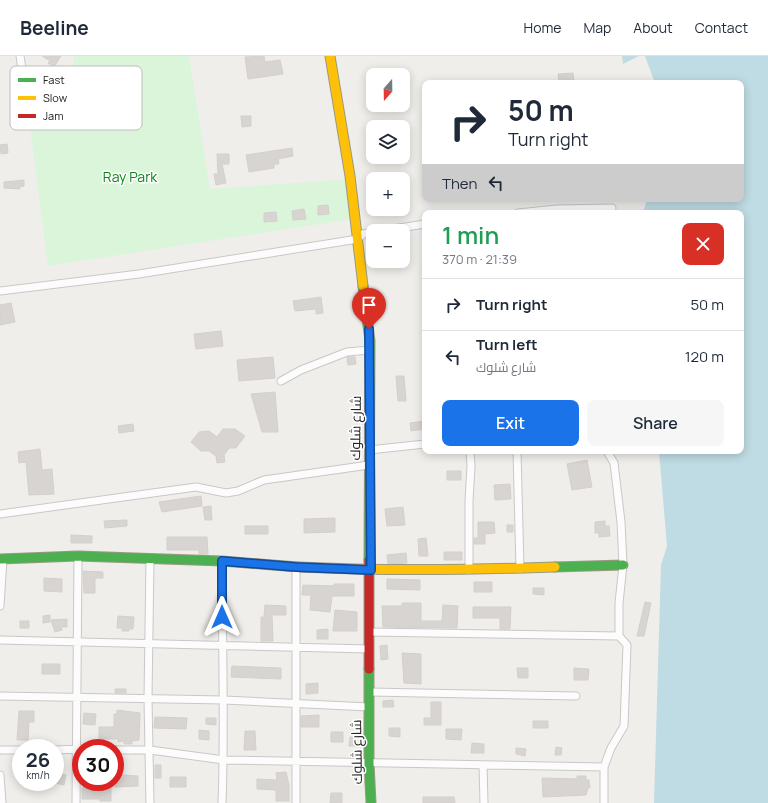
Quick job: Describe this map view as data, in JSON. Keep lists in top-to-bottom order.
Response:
{
  "streets": {
    "street": ["شارع شلوك"]
  },
  "parks": ["Ray Park"],
  "legend": ["Fast", "Slow", "Jam"],
  "north": "bottom",
  "page": {
    "header": "Beeline",
    "nav": [
      "Home",
      "Map",
      "About",
      "Contact"
    ],
    "map_buttons": ["+", "−"],
    "turn": ["50 m", "Turn right"],
    "then": "Then",
    "heading": ["1 min", "370 m · 21:39"],
    "list": [
      {
        "name": "Turn right",
        "value": "50 m"
      },
      {
        "name": "Turn left",
        "note": "شارع شلوك",
        "value": "120 m"
      }
    ],
    "buttons": ["Exit", "Share"],
    "speed": "26 km/h",
    "limit": "30"
  }
}
